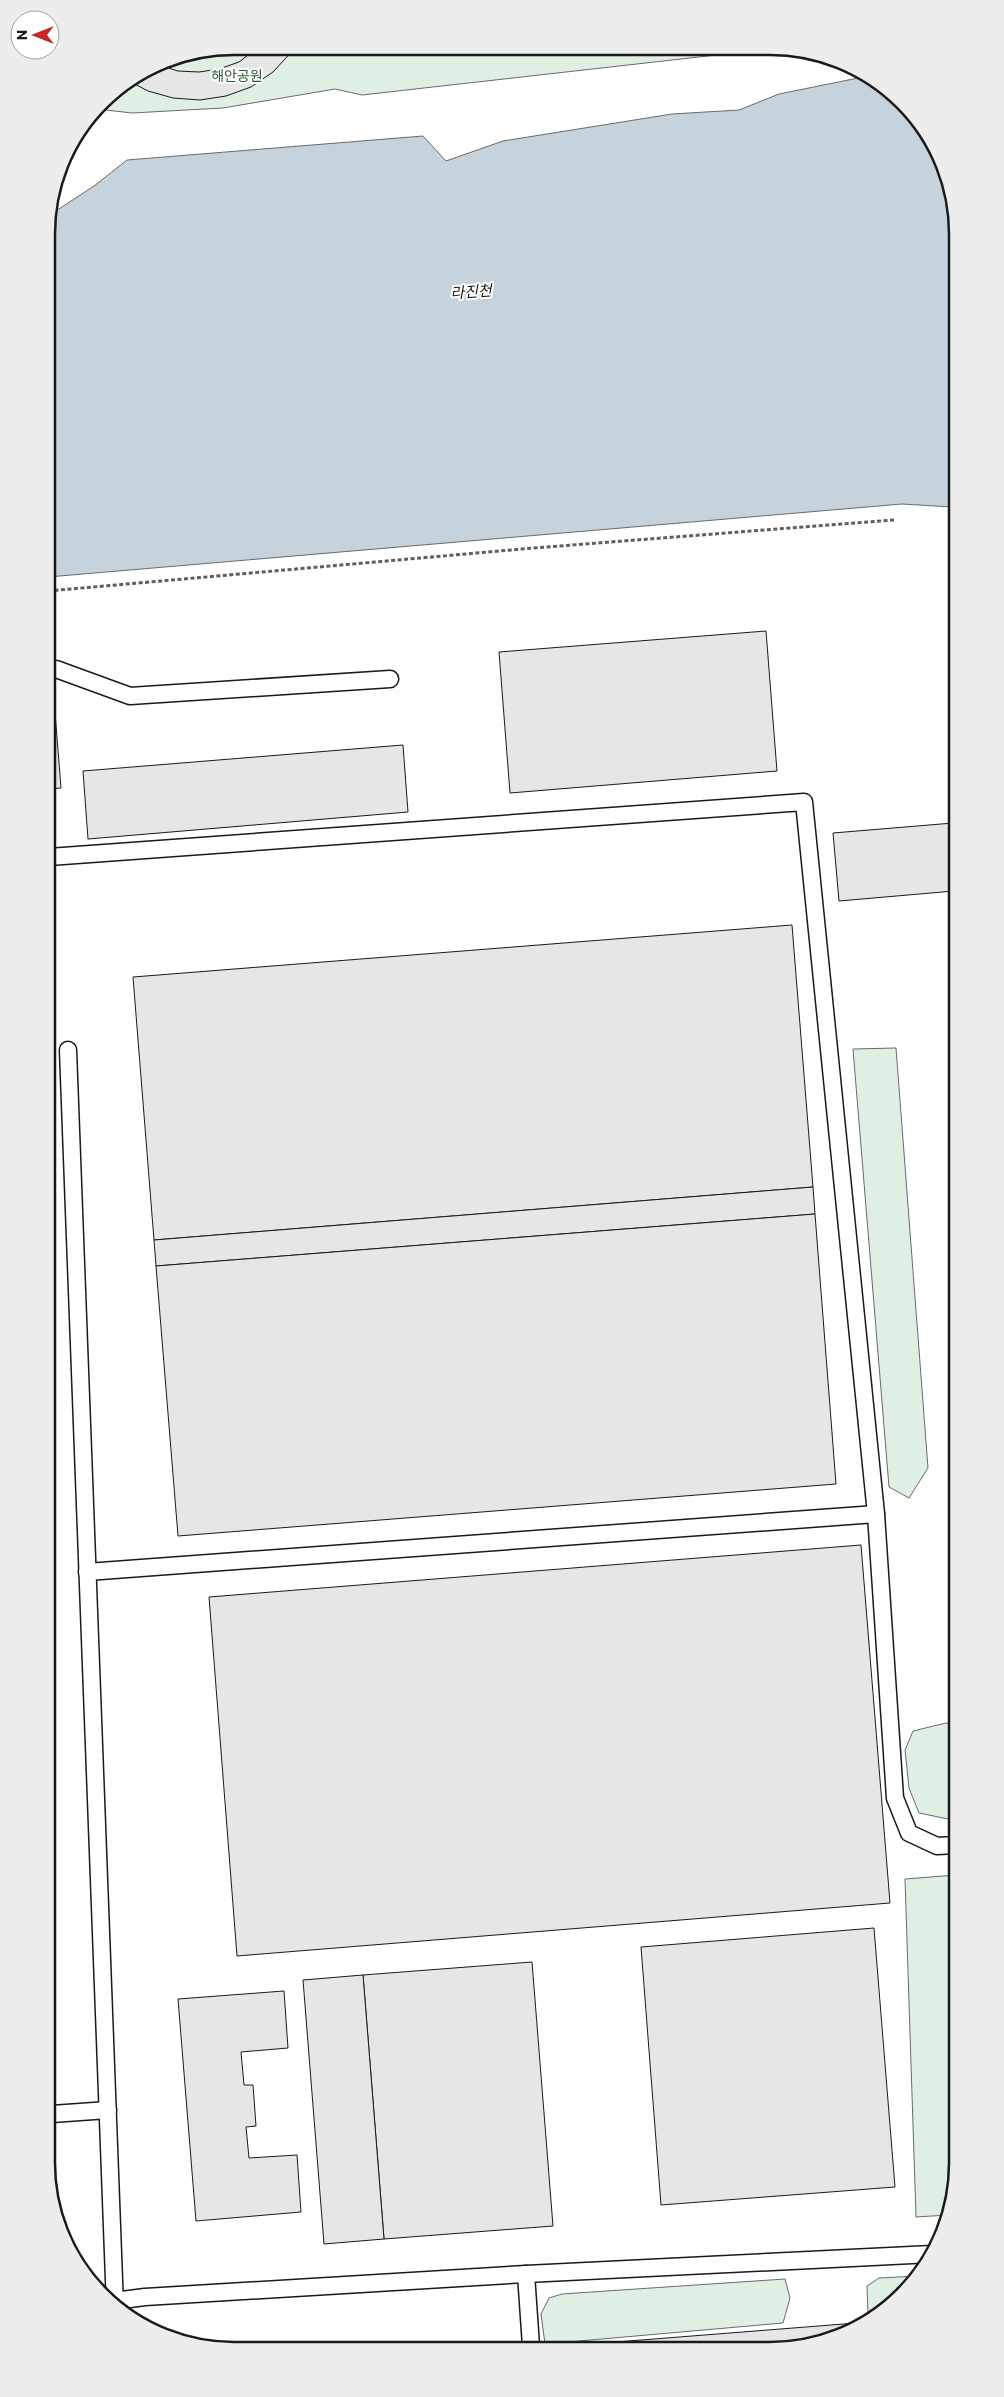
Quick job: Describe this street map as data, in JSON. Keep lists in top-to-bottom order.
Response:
{
  "water": ["라진천"],
  "parks": ["해안공원"],
  "north": "left"
}
